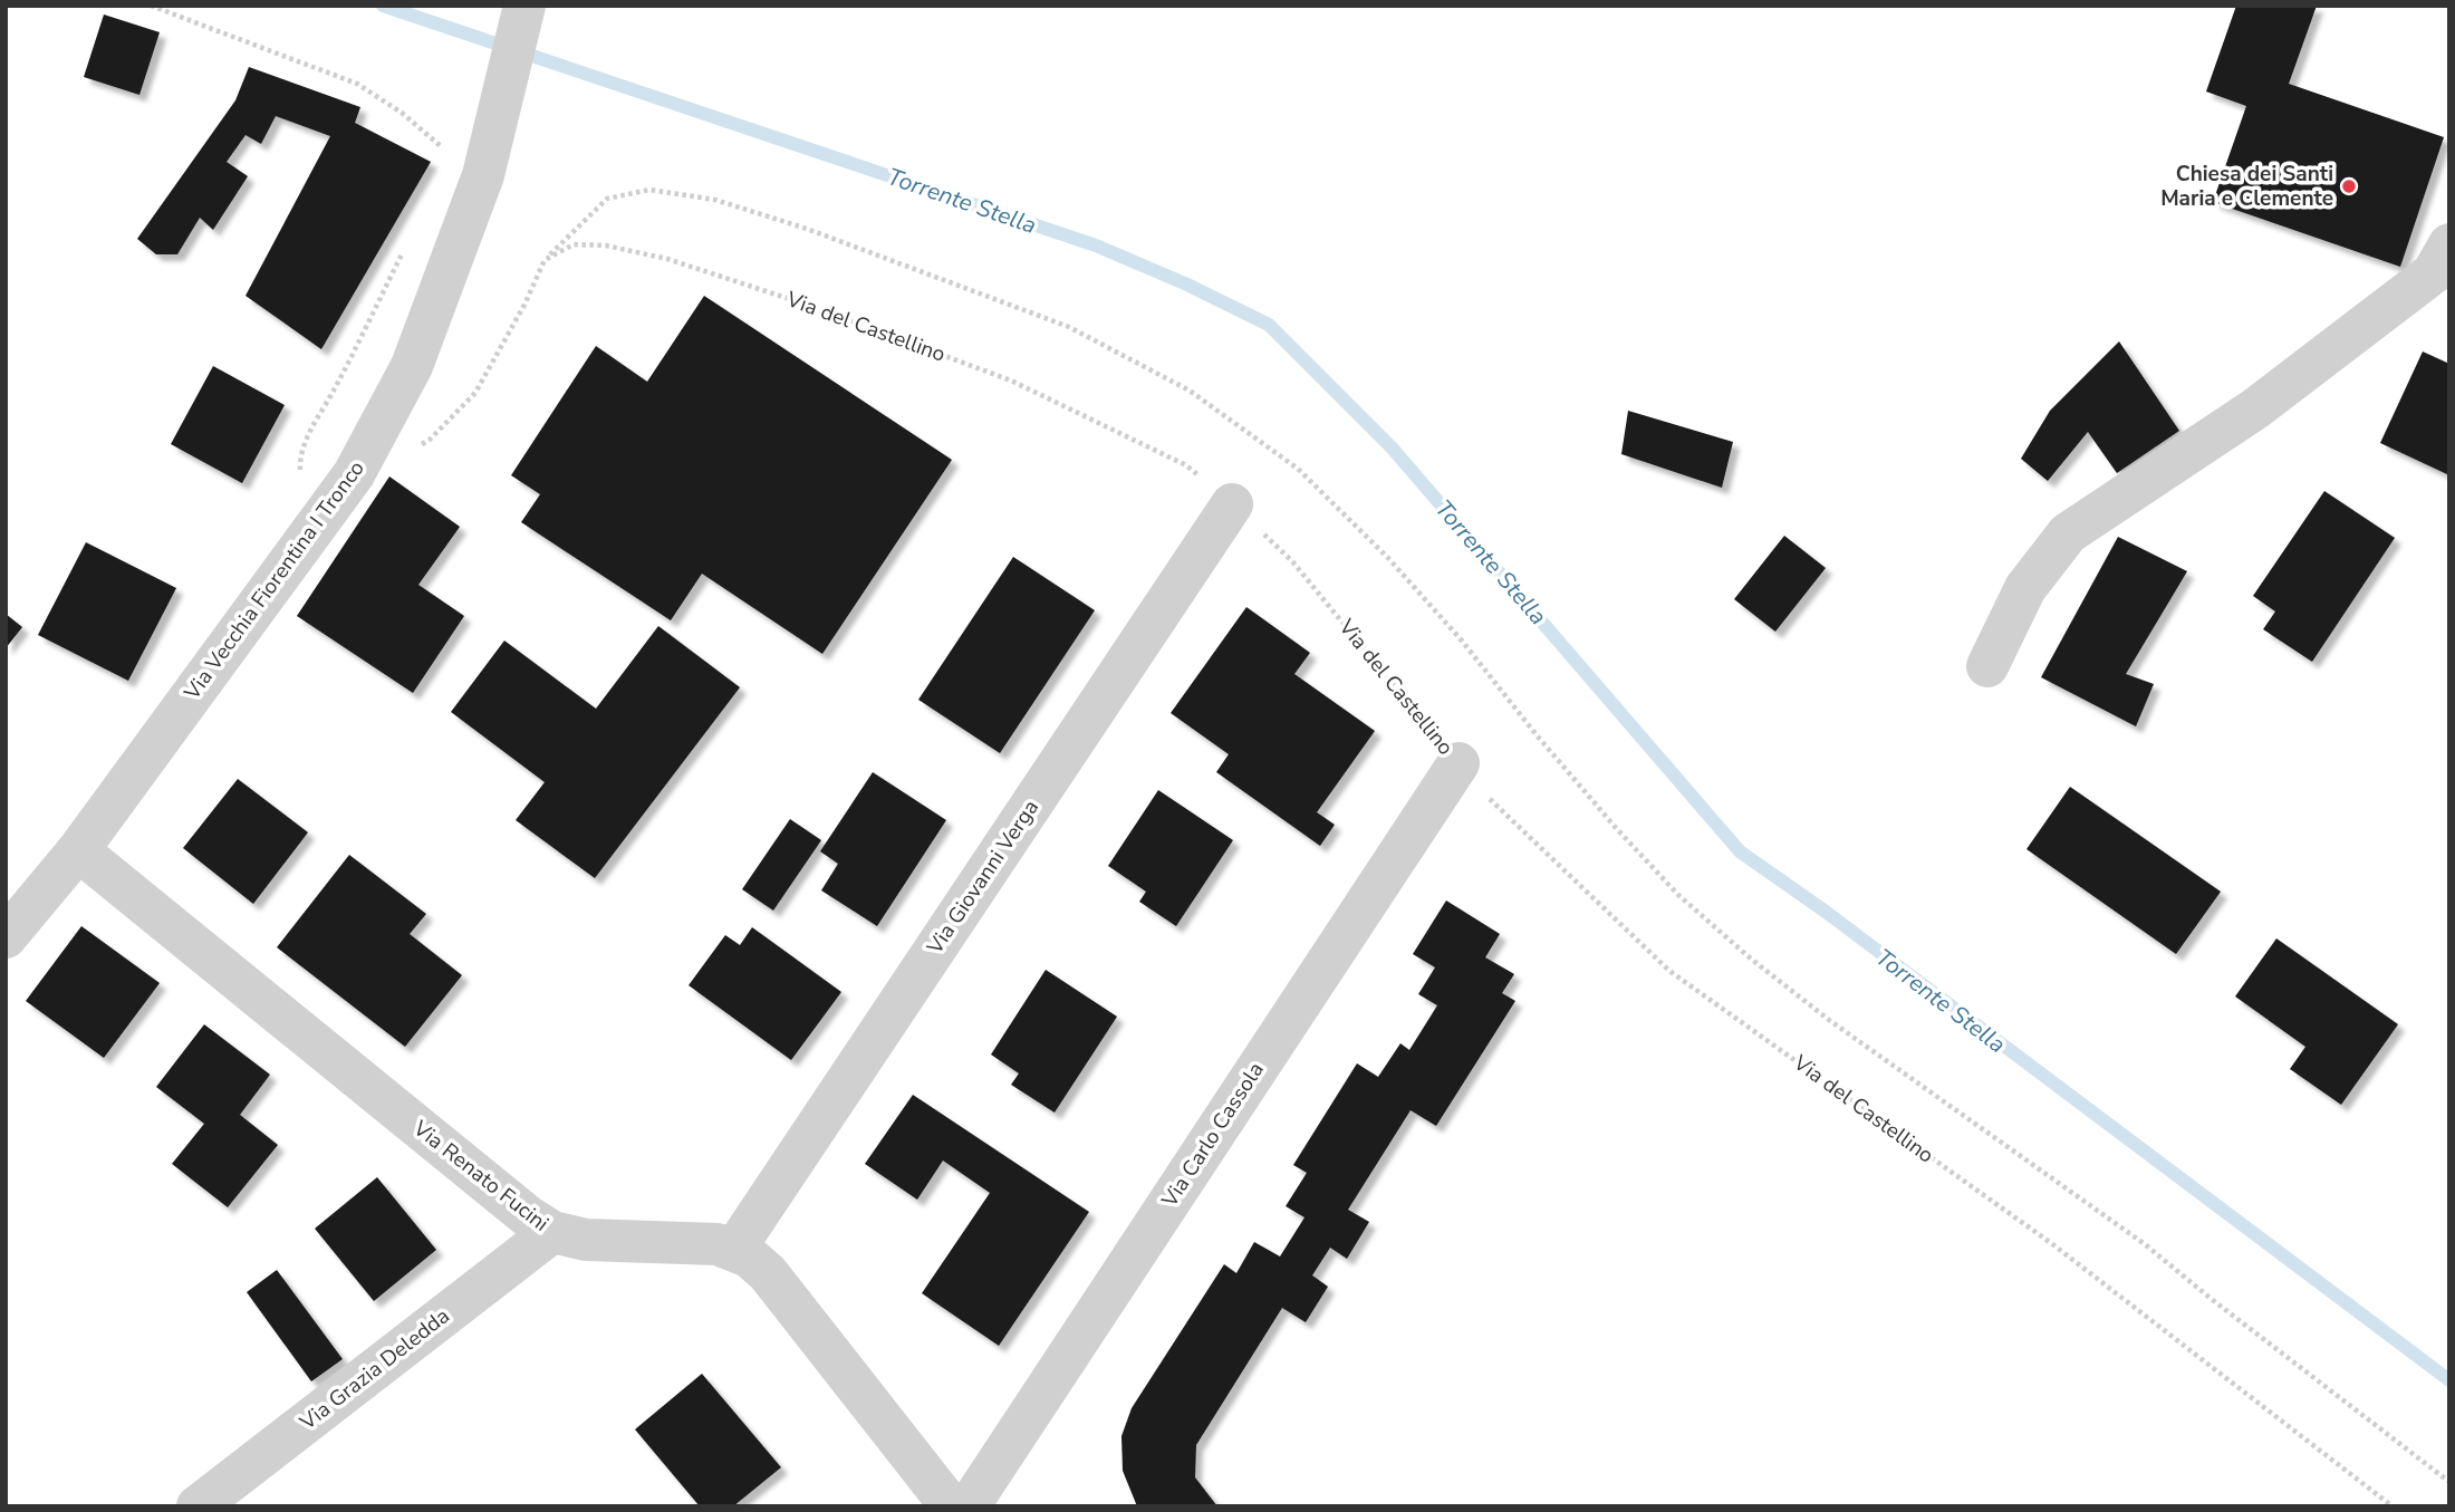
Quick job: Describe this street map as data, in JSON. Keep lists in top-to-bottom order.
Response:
{
  "streets": {
    "street": [
      "Via Vecchia Fiorentina I Tronco",
      "Via Giovanni Verga",
      "Via Carlo Cassola",
      "Via Renato Fucini",
      "Via Grazia Deledda"
    ],
    "path": ["Via del Castellino"]
  },
  "crossings": [
    ["Via del Castellino", "Via Giovanni Verga"],
    ["Via del Castellino", "Via Carlo Cassola"],
    ["Via Vecchia Fiorentina I Tronco", "Via Renato Fucini"],
    ["Via Giovanni Verga", "Via Renato Fucini"],
    ["Via Renato Fucini", "Via Grazia Deledda"]
  ],
  "water": ["Torrente Stella"],
  "places": ["Chiesa dei Santi Maria e Clemente"]
}
